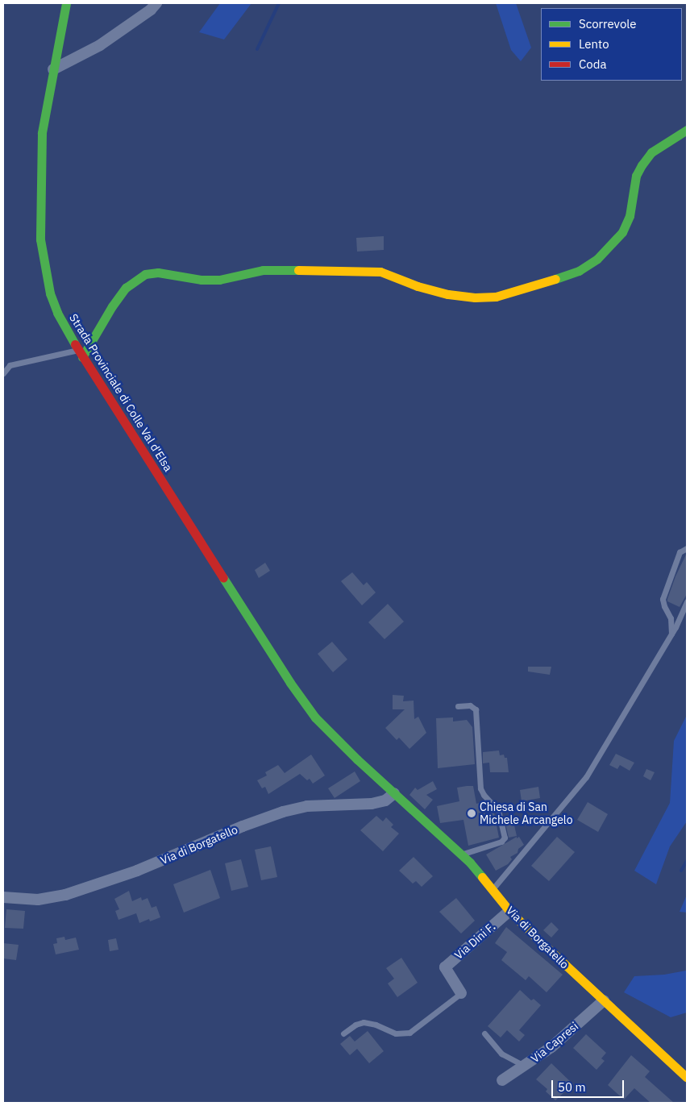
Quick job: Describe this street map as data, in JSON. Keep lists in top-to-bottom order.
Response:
{
  "streets": {
    "main road": ["Strada Provinciale di Colle Val d'Elsa", "Via di Borgatello"],
    "street": ["Via Dini F.", "Via Capresi"]
  },
  "crossings": [
    ["Strada Provinciale di Colle Val d'Elsa", "Via di Borgatello"],
    ["Via di Borgatello", "Via Dini F."],
    ["Via di Borgatello", "Via Capresi"]
  ],
  "places": ["Chiesa di San Michele Arcangelo"],
  "legend": ["Scorrevole", "Lento", "Coda"],
  "scale_bar": "50 m"
}
